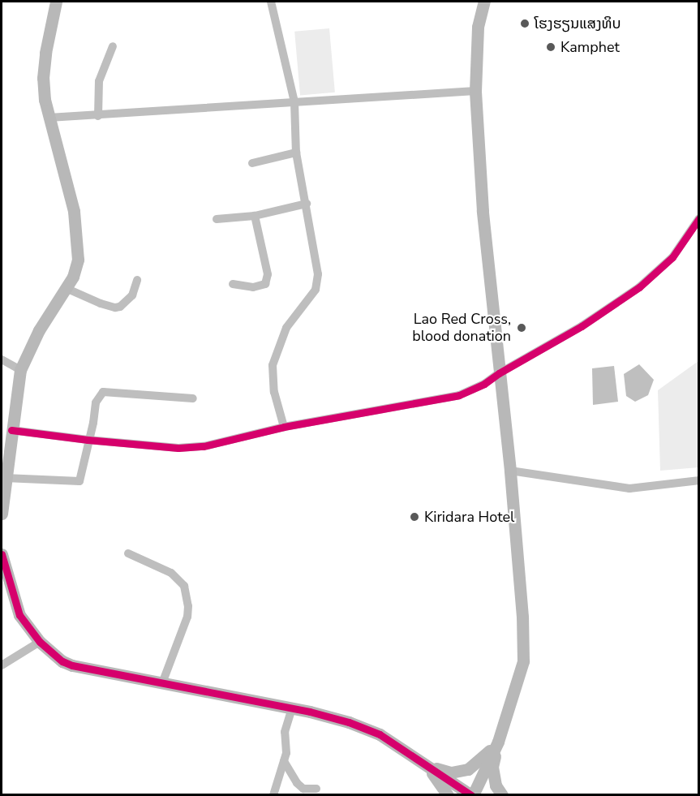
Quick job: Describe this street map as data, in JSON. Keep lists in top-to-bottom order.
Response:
{
  "places": [
    "ໂຮງຮຽນແສງທິບ",
    "Kamphet",
    "Lao Red Cross, blood donation",
    "Kiridara Hotel"
  ]
}
